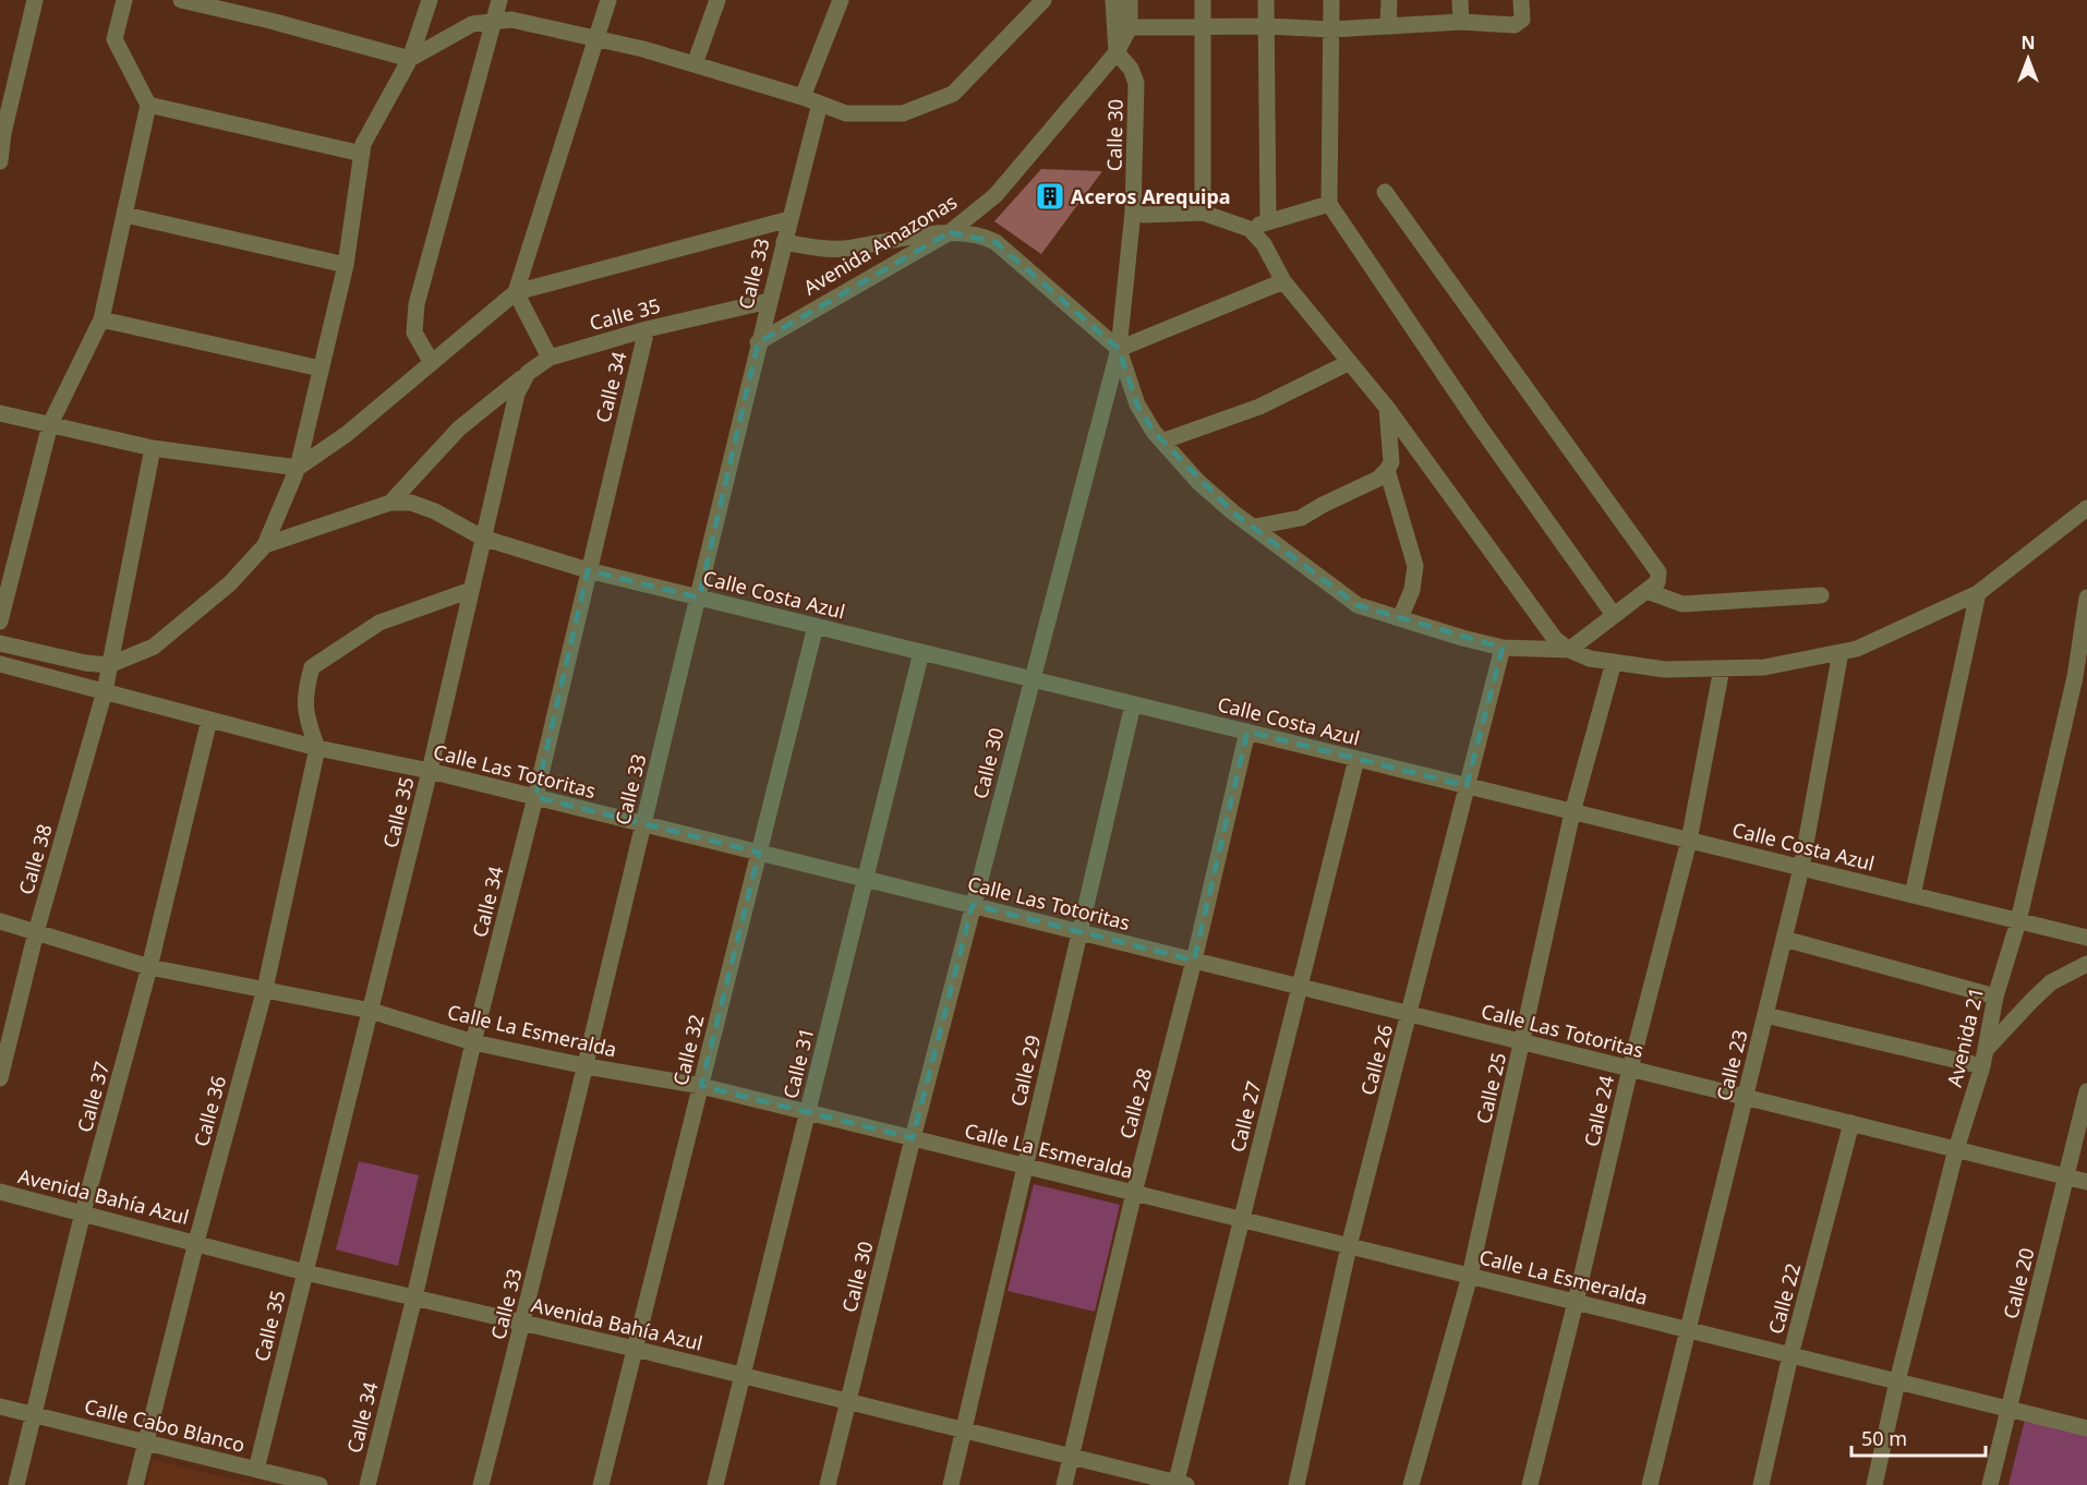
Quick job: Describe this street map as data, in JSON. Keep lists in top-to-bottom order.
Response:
{
  "streets": {
    "street": [
      "Calle 30",
      "Avenida Amazonas",
      "Calle 33",
      "Calle 35",
      "Calle 34",
      "Calle Costa Azul",
      "Calle Las Totoritas",
      "Calle 38",
      "Calle La Esmeralda",
      "Avenida 21",
      "Calle 32",
      "Calle 26",
      "Calle 31",
      "Calle 23",
      "Calle 29",
      "Calle 25",
      "Calle 37",
      "Calle 28",
      "Calle 36",
      "Calle 24",
      "Calle 27",
      "Avenida Bahía Azul",
      "Calle 20",
      "Calle 22",
      "Calle Cabo Blanco"
    ]
  },
  "crossings": [
    ["Calle 30", "Avenida Amazonas"],
    ["Calle 30", "Calle Costa Azul"],
    ["Calle 30", "Calle Las Totoritas"],
    ["Calle 30", "Calle La Esmeralda"],
    ["Calle 30", "Avenida Bahía Azul"],
    ["Avenida Amazonas", "Calle 33"],
    ["Calle 33", "Calle 35"],
    ["Calle 33", "Calle Costa Azul"],
    ["Calle 33", "Calle Las Totoritas"],
    ["Calle 33", "Calle La Esmeralda"],
    ["Calle 33", "Avenida Bahía Azul"],
    ["Calle 35", "Calle 34"],
    ["Calle 35", "Calle Costa Azul"],
    ["Calle 35", "Calle Las Totoritas"],
    ["Calle 35", "Calle La Esmeralda"],
    ["Calle 35", "Avenida Bahía Azul"],
    ["Calle 35", "Calle Cabo Blanco"],
    ["Calle 34", "Calle Costa Azul"],
    ["Calle 34", "Calle Las Totoritas"],
    ["Calle 34", "Calle La Esmeralda"],
    ["Calle 34", "Avenida Bahía Azul"],
    ["Calle Costa Azul", "Avenida 21"],
    ["Calle Costa Azul", "Calle 32"],
    ["Calle Costa Azul", "Calle 26"],
    ["Calle Costa Azul", "Calle 31"],
    ["Calle Costa Azul", "Calle 23"],
    ["Calle Costa Azul", "Calle 29"],
    ["Calle Costa Azul", "Calle 25"],
    ["Calle Costa Azul", "Calle 28"],
    ["Calle Costa Azul", "Calle 24"],
    ["Calle Costa Azul", "Calle 27"],
    ["Calle Las Totoritas", "Calle 38"],
    ["Calle Las Totoritas", "Avenida 21"],
    ["Calle Las Totoritas", "Calle 32"],
    ["Calle Las Totoritas", "Calle 26"],
    ["Calle Las Totoritas", "Calle 31"],
    ["Calle Las Totoritas", "Calle 23"],
    ["Calle Las Totoritas", "Calle 29"],
    ["Calle Las Totoritas", "Calle 25"],
    ["Calle Las Totoritas", "Calle 37"],
    ["Calle Las Totoritas", "Calle 28"],
    ["Calle Las Totoritas", "Calle 36"],
    ["Calle Las Totoritas", "Calle 24"],
    ["Calle Las Totoritas", "Calle 27"],
    ["Calle Las Totoritas", "Calle 20"],
    ["Calle Las Totoritas", "Calle 22"],
    ["Calle 38", "Calle La Esmeralda"],
    ["Calle La Esmeralda", "Avenida 21"],
    ["Calle La Esmeralda", "Calle 32"],
    ["Calle La Esmeralda", "Calle 26"],
    ["Calle La Esmeralda", "Calle 31"],
    ["Calle La Esmeralda", "Calle 23"],
    ["Calle La Esmeralda", "Calle 29"],
    ["Calle La Esmeralda", "Calle 25"],
    ["Calle La Esmeralda", "Calle 37"],
    ["Calle La Esmeralda", "Calle 28"],
    ["Calle La Esmeralda", "Calle 36"],
    ["Calle La Esmeralda", "Calle 24"],
    ["Calle La Esmeralda", "Calle 27"],
    ["Calle La Esmeralda", "Calle 20"],
    ["Calle La Esmeralda", "Calle 22"],
    ["Calle 32", "Avenida Bahía Azul"],
    ["Calle 31", "Avenida Bahía Azul"],
    ["Calle 29", "Avenida Bahía Azul"],
    ["Calle 37", "Avenida Bahía Azul"],
    ["Calle 37", "Calle Cabo Blanco"],
    ["Calle 28", "Avenida Bahía Azul"],
    ["Calle 36", "Avenida Bahía Azul"],
    ["Calle 36", "Calle Cabo Blanco"],
    ["Calle 27", "Avenida Bahía Azul"]
  ],
  "places": {
    "building": ["Aceros Arequipa"]
  },
  "scale_bar": "50 m",
  "north": "top"
}
